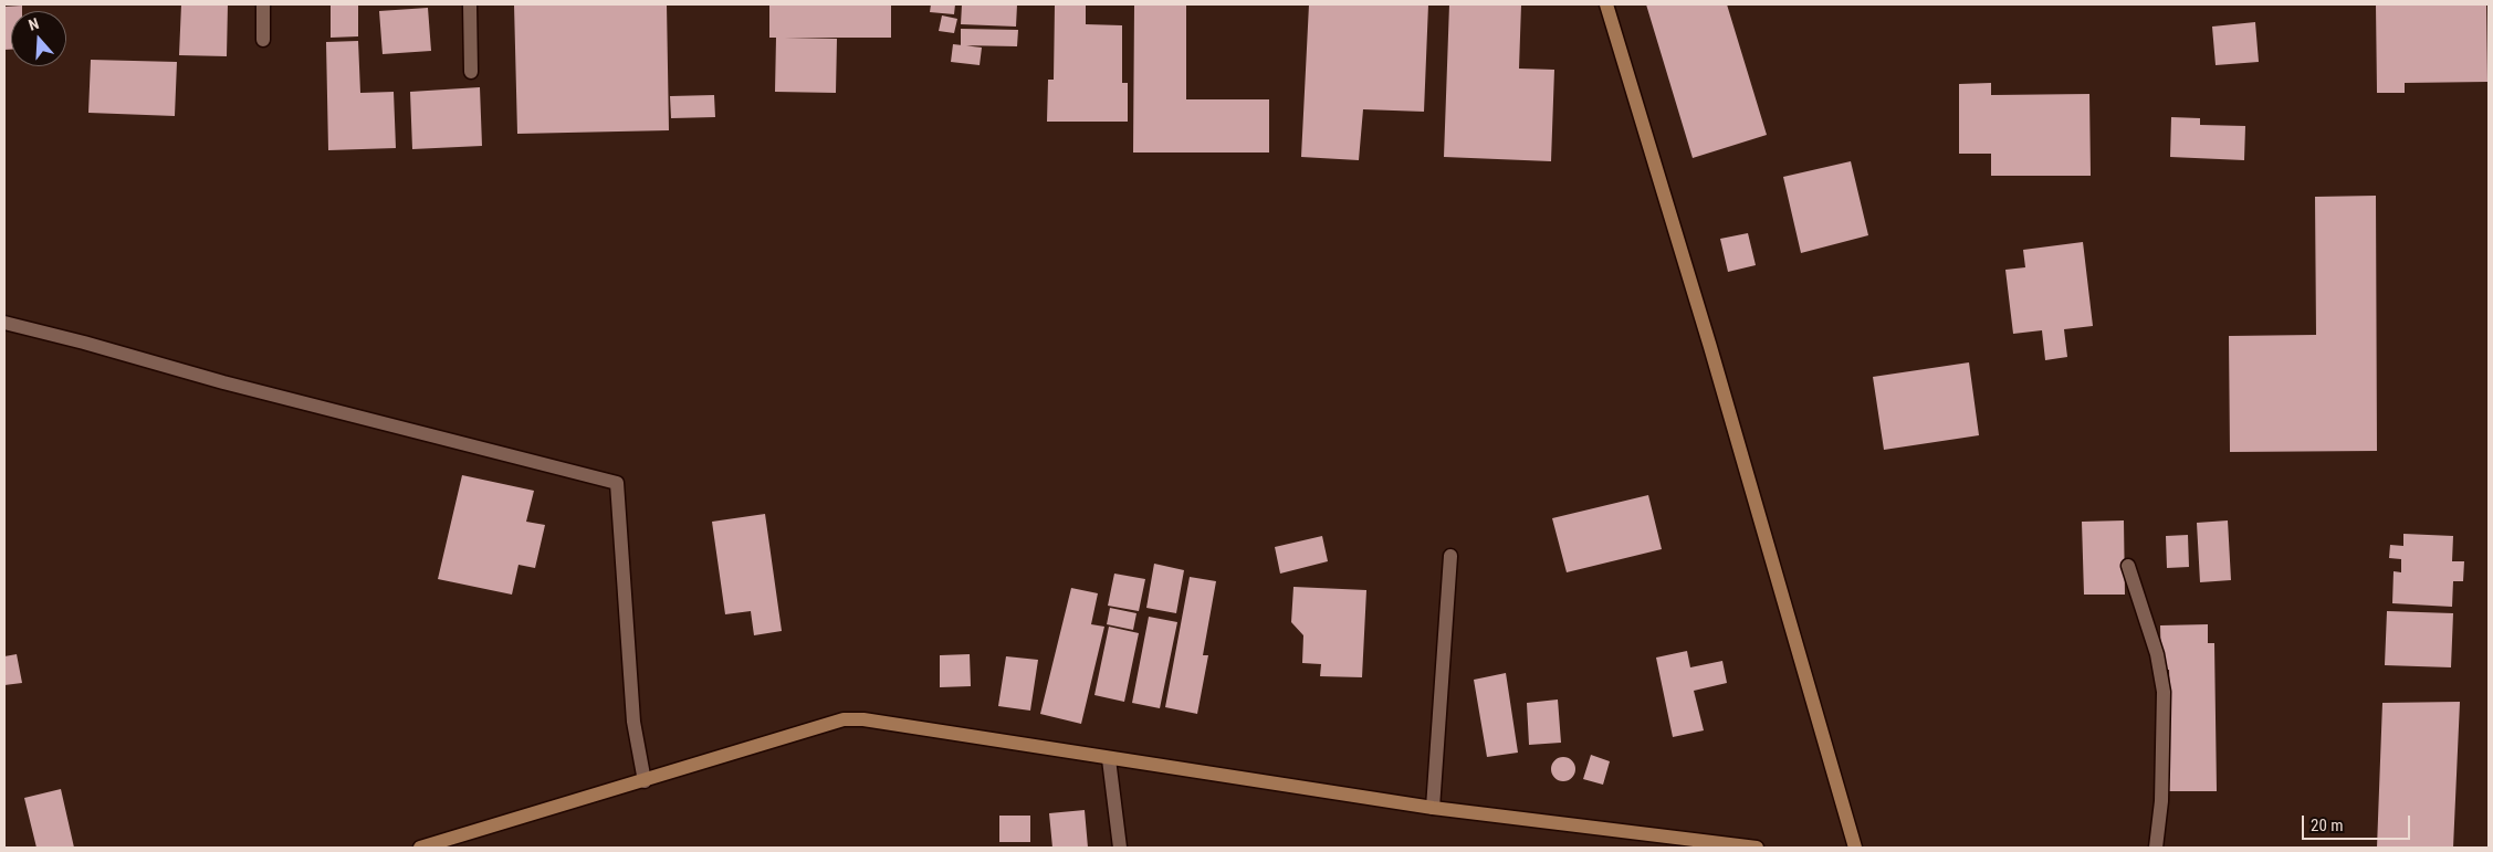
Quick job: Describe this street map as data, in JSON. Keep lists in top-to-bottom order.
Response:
{
  "scale_bar": "20 m",
  "north": "top"
}
